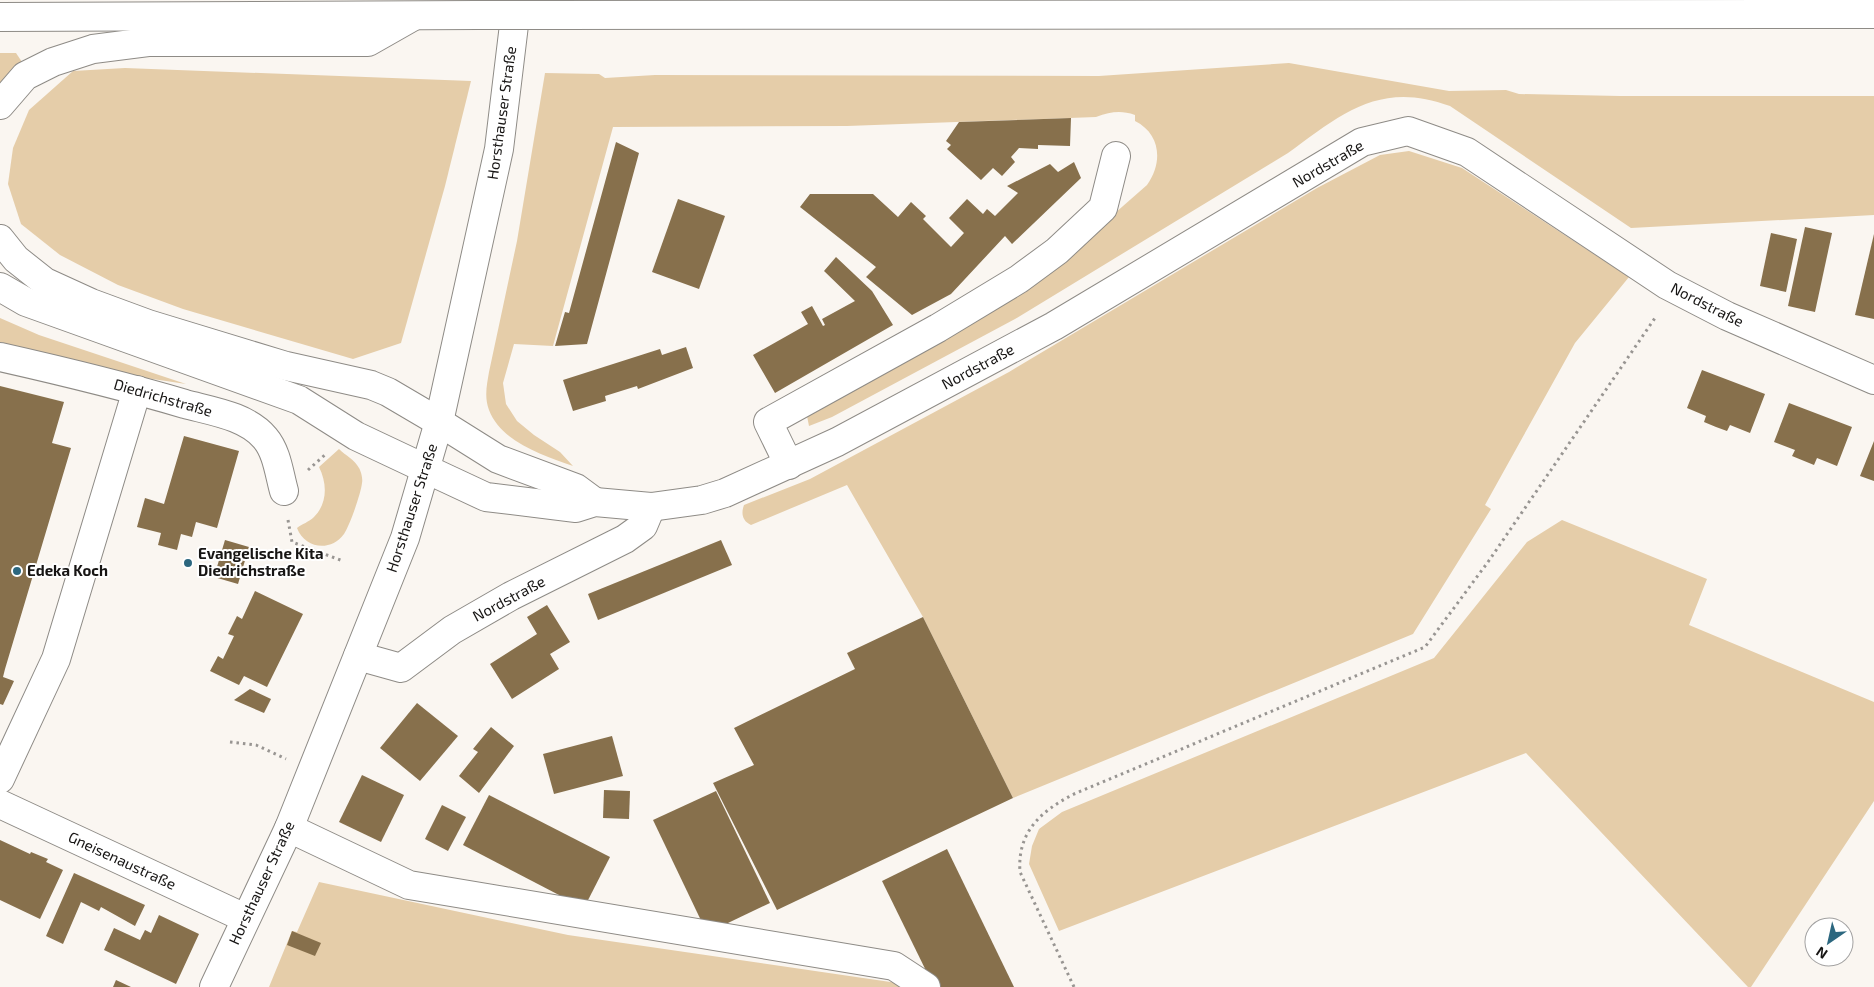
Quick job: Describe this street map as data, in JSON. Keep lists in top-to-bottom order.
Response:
{
  "streets": {
    "main road": [
      "Horsthauser Straße",
      "Nordstraße",
      "Diedrichstraße",
      "Gneisenaustraße"
    ]
  },
  "crossings": [
    ["Horsthauser Straße", "Nordstraße"],
    ["Horsthauser Straße", "Gneisenaustraße"]
  ],
  "places": ["Evangelische Kita Diedrichstraße", "Edeka Koch"],
  "north": "bottom left"
}
